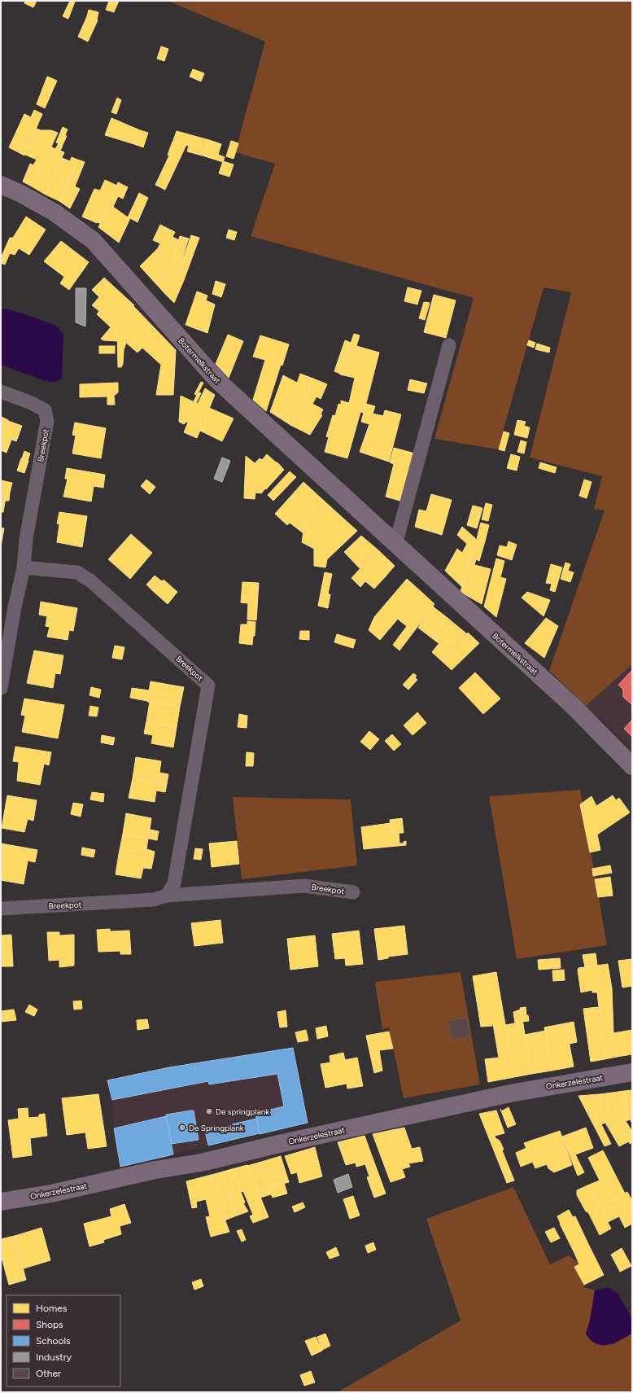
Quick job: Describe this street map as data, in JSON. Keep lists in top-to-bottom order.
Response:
{
  "streets": {
    "street": ["Botermelkstraat", "Breekpot", "Onkerzelestraat"]
  },
  "places": ["De springplank", "De Springplank"],
  "legend": [
    "Homes",
    "Shops",
    "Schools",
    "Industry",
    "Other"
  ]
}
